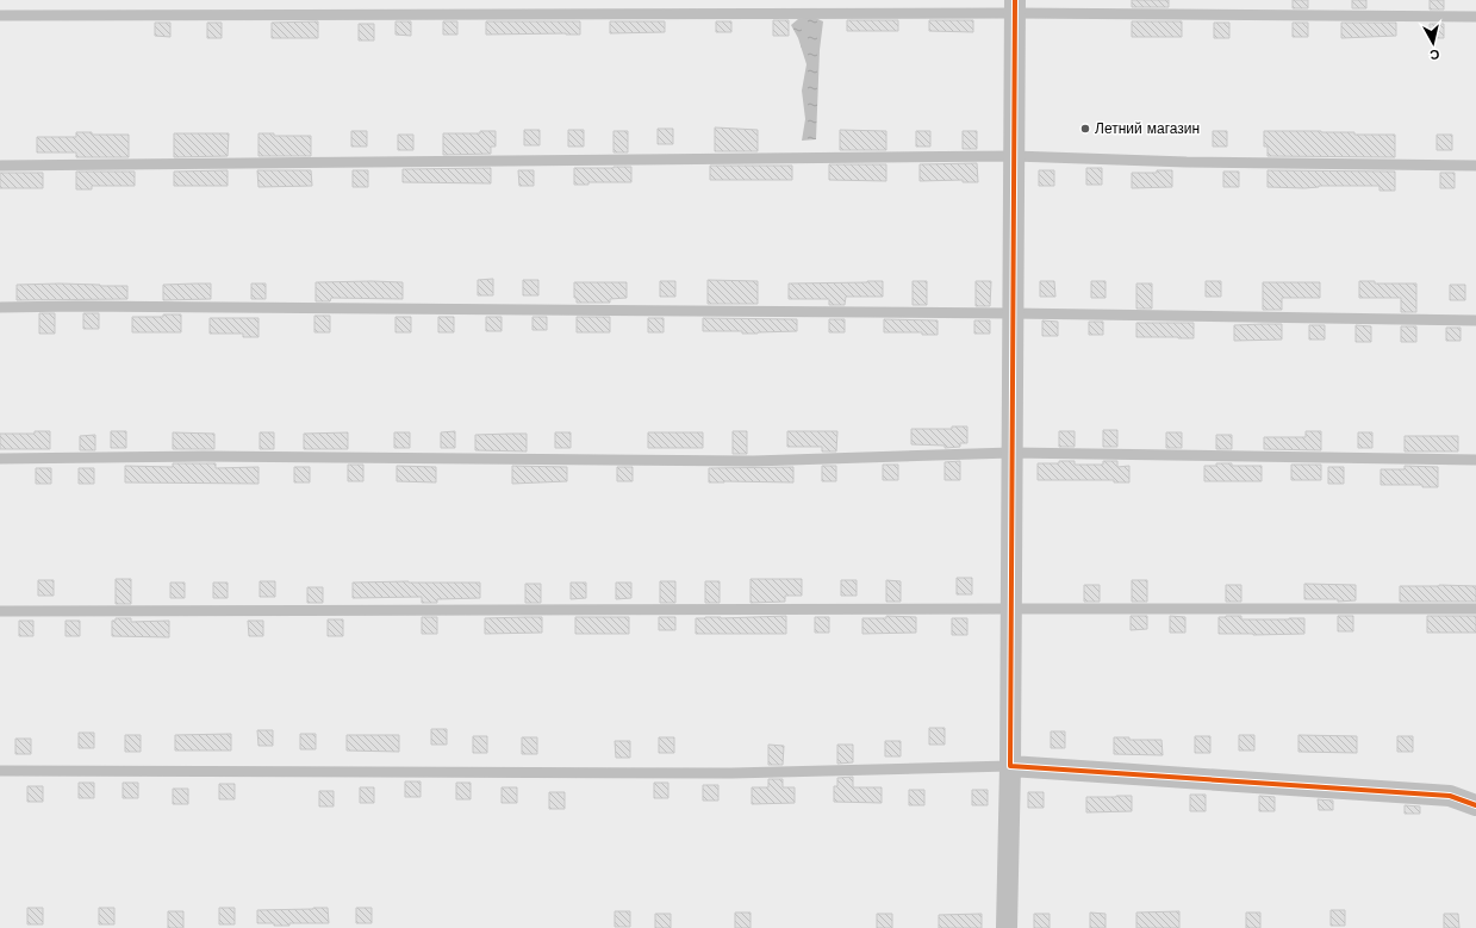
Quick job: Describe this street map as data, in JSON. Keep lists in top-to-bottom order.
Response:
{
  "places": ["Летний магазин"],
  "north": "bottom"
}
